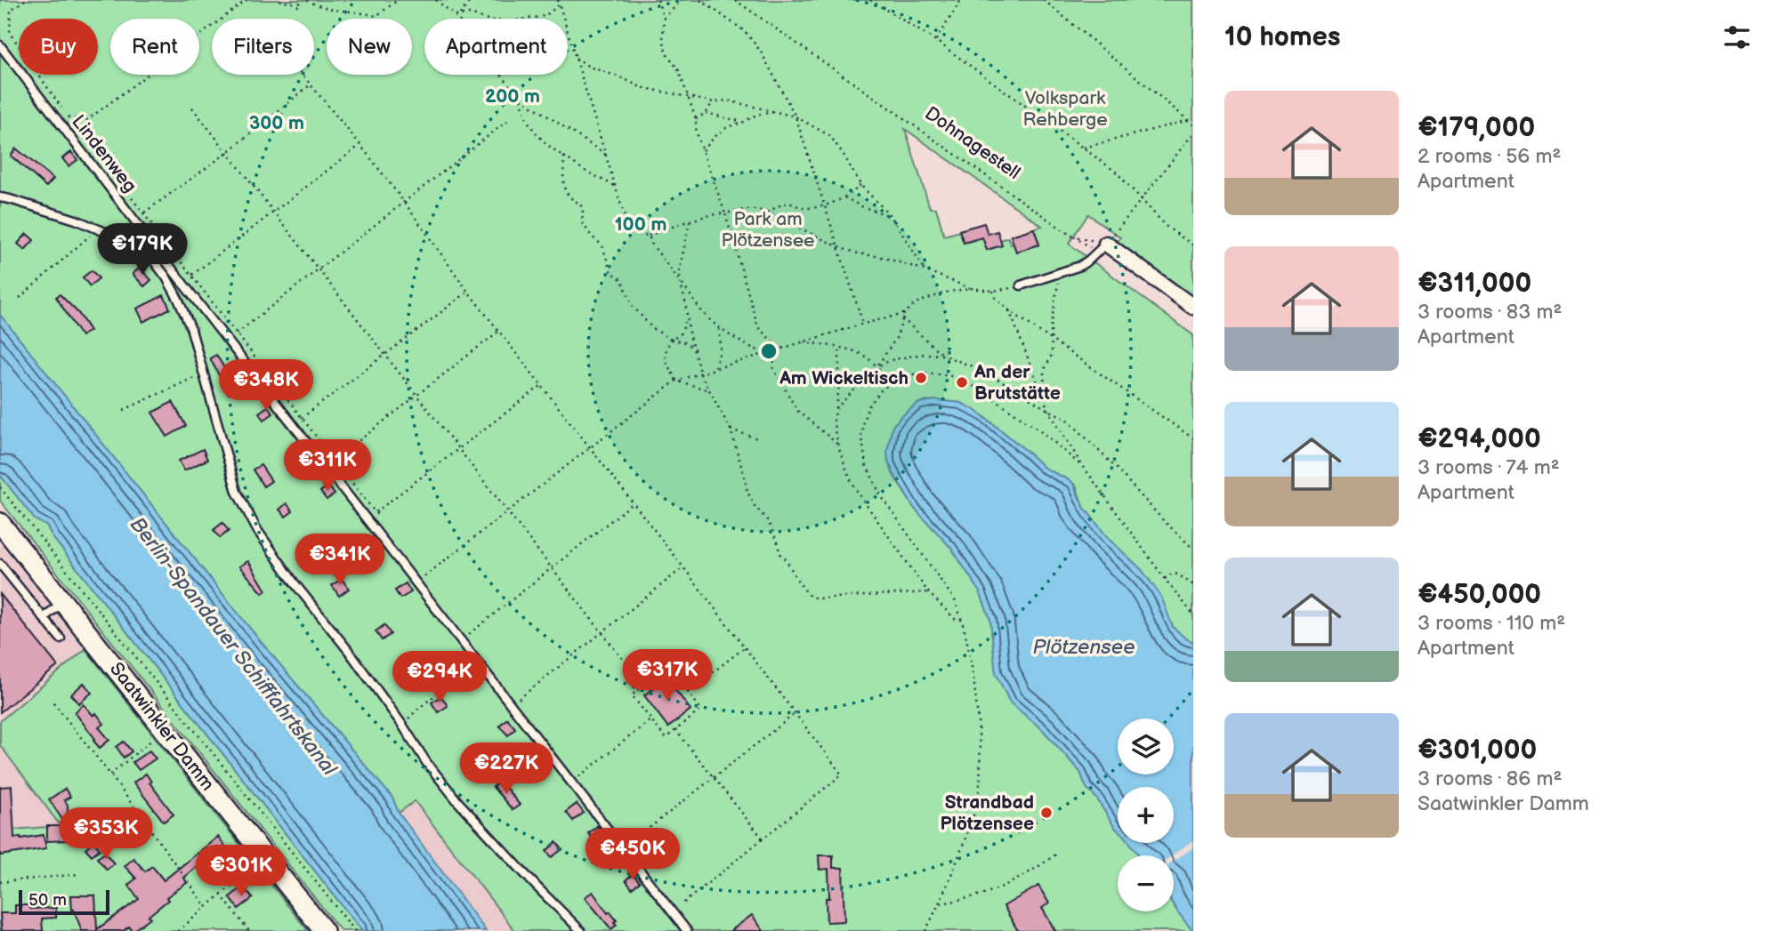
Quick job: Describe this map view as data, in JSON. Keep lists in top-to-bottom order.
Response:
{
  "streets": {
    "main road": ["Saatwinkler Damm"],
    "lane": ["Lindenweg"],
    "path": ["Dohnagestell"]
  },
  "water": ["Berlin-Spandauer Schifffahrtskanal", "Plötzensee"],
  "parks": ["Volkspark Rehberge", "Park am Plötzensee"],
  "places": ["Am Wickeltisch", "An der Brutstätte", "Strandbad Plötzensee"],
  "scale_bar": "50 m",
  "page": {
    "heading": "10 homes",
    "chip": [
      "Buy",
      "Rent",
      "Filters",
      "New",
      "Apartment"
    ],
    "list": [
      {
        "name": "€179,000",
        "note": "2 rooms · 56 m² · Apartment"
      },
      {
        "name": "€311,000",
        "note": "3 rooms · 83 m² · Apartment"
      },
      {
        "name": "€294,000",
        "note": "3 rooms · 74 m² · Apartment"
      },
      {
        "name": "€450,000",
        "note": "3 rooms · 110 m² · Apartment"
      },
      {
        "name": "€301,000",
        "note": "3 rooms · 86 m² · Saatwinkler Damm"
      }
    ],
    "price": [
      "€179K",
      "€348K",
      "€311K",
      "€341K",
      "€317K",
      "€294K",
      "€227K",
      "€353K",
      "€450K",
      "€301K"
    ],
    "map_buttons": ["+", "−"],
    "scale": "50 m"
  },
  "rings": ["200 m", "300 m", "100 m"]
}
